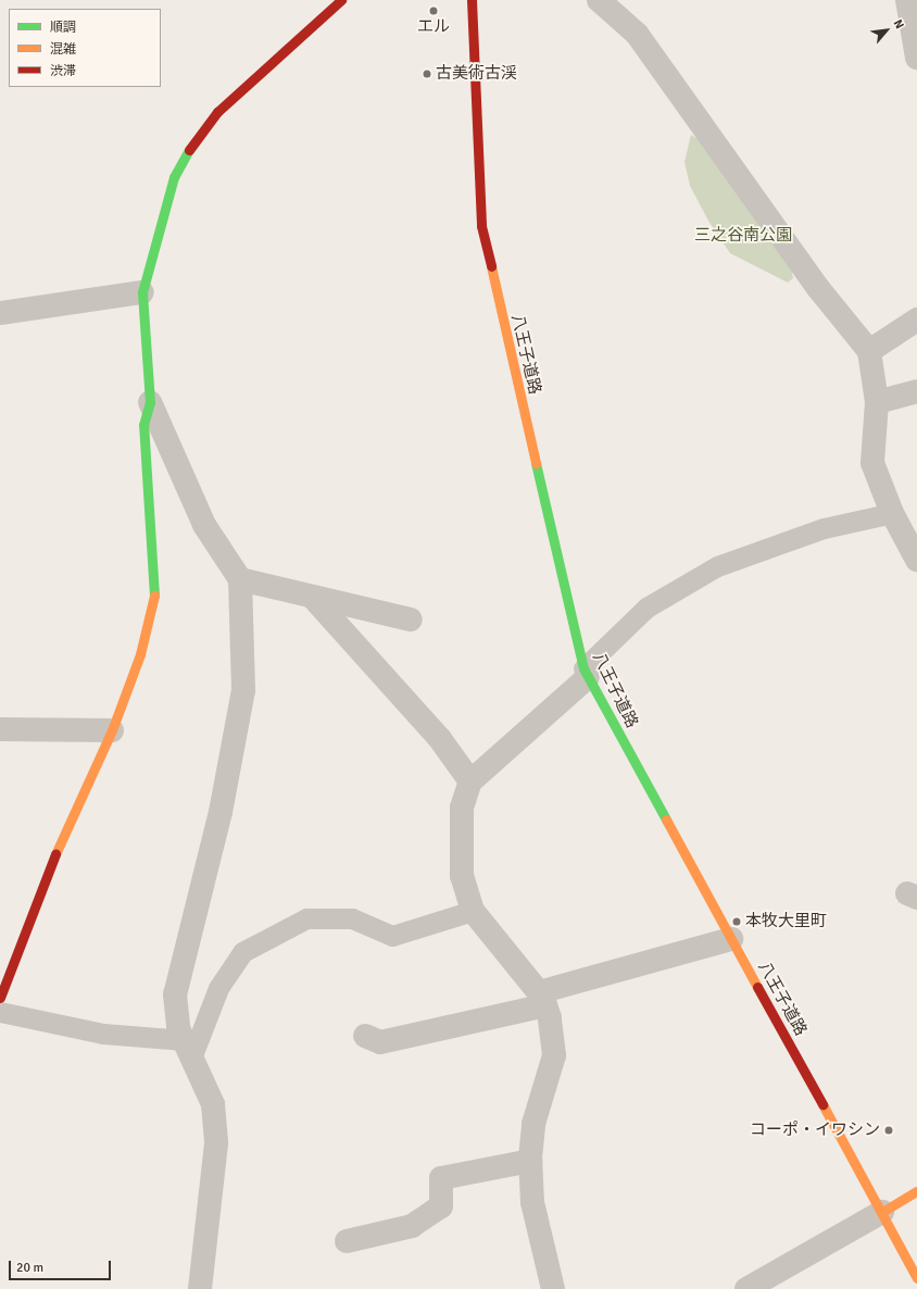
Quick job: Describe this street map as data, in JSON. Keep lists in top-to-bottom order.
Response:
{
  "streets": {
    "street": ["八王子道路"]
  },
  "parks": ["三之谷南公園"],
  "places": [
    "エル",
    "古美術古渓",
    "本牧大里町",
    "コーポ・イワシン"
  ],
  "legend": ["順調", "混雑", "渋滞"],
  "scale_bar": "20 m",
  "north": "top right"
}
